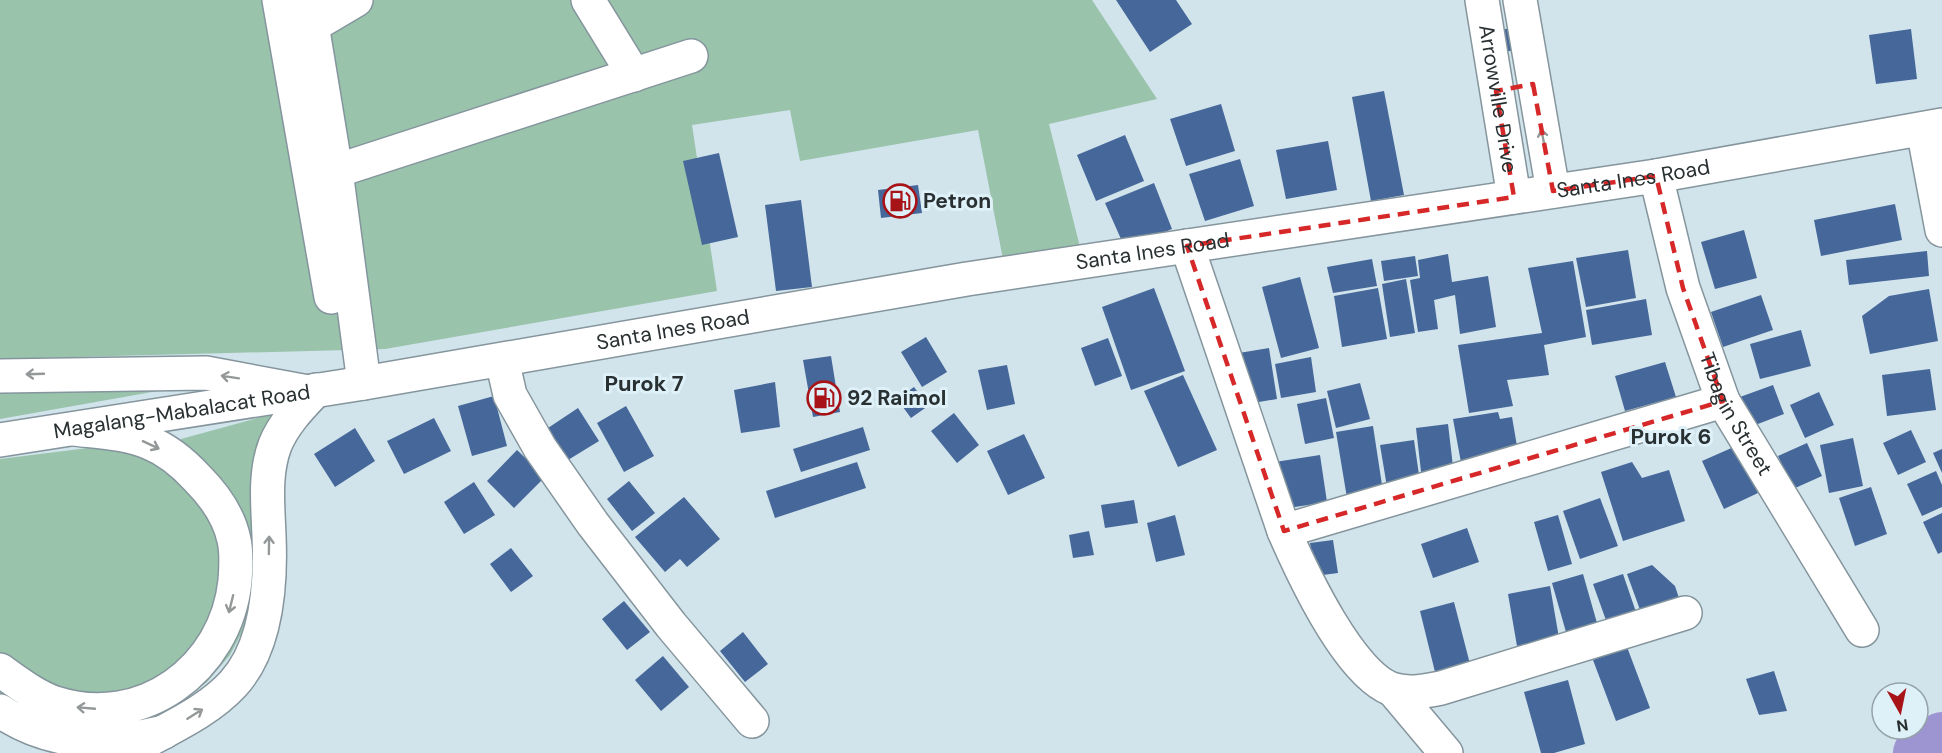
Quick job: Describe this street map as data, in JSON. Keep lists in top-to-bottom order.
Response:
{
  "streets": {
    "main road": [
      "Arrowville Drive",
      "Santa Ines Road",
      "Magalang-Mabalacat Road",
      "Tibagin Street"
    ]
  },
  "crossings": [
    ["Arrowville Drive", "Santa Ines Road"],
    ["Santa Ines Road", "Magalang-Mabalacat Road"],
    ["Santa Ines Road", "Tibagin Street"]
  ],
  "districts": ["Purok 7", "Purok 6"],
  "places": {
    "fuel station": ["Petron", "92 Raimol"]
  },
  "north": "bottom"
}
